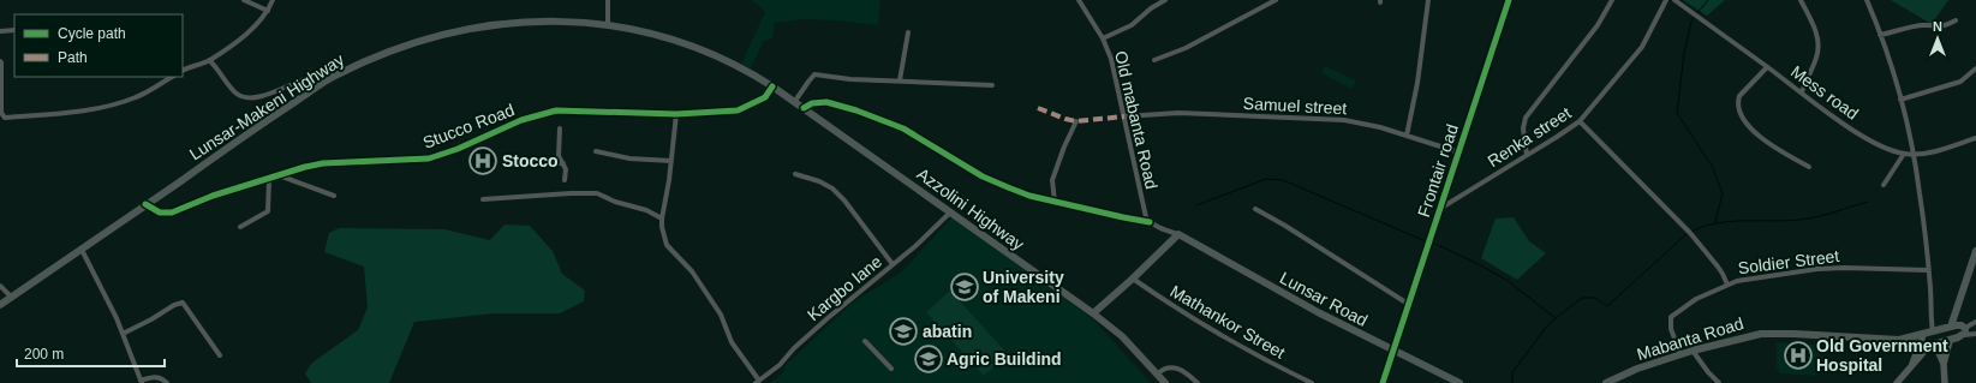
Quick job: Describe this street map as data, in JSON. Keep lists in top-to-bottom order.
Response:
{
  "streets": {
    "main road": [
      "Lunsar-Makeni Highway",
      "Azzolini Highway",
      "Lunsar Road",
      "Mabanta Road"
    ],
    "street": [
      "Mess road",
      "Samuel street",
      "Old mabanta Road",
      "Stucco Road",
      "Renka street",
      "Frontair road",
      "Soldier Street",
      "Kargbo lane",
      "Mathankor Street"
    ]
  },
  "crossings": [
    ["Samuel street", "Old mabanta Road"],
    ["Samuel street", "Frontair road"],
    ["Lunsar-Makeni Highway", "Stucco Road"],
    ["Lunsar-Makeni Highway", "Azzolini Highway"],
    ["Stucco Road", "Azzolini Highway"],
    ["Renka street", "Frontair road"],
    ["Frontair road", "Lunsar Road"],
    ["Azzolini Highway", "Kargbo lane"],
    ["Soldier Street", "Mabanta Road"]
  ],
  "places": {
    "hospital": ["Stocco", "Old Government Hospital"],
    "school or university": ["University of Makeni", "abatin", "Agric Buildind"]
  },
  "legend": ["Cycle path", "Path"],
  "scale_bar": "200 m",
  "north": "top"
}
